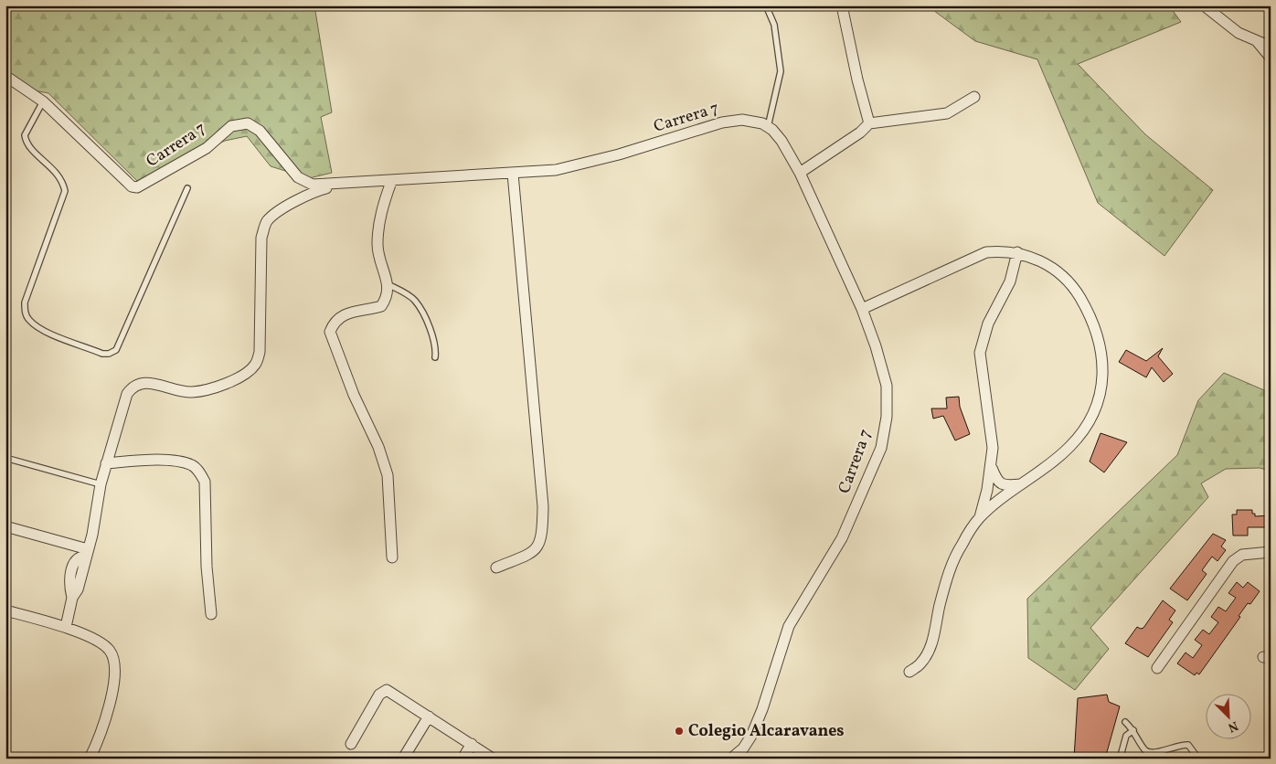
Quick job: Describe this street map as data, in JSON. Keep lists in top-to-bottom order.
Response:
{
  "streets": {
    "street": ["Carrera 7"]
  },
  "places": ["Colegio Alcaravanes"],
  "north": "bottom right"
}
